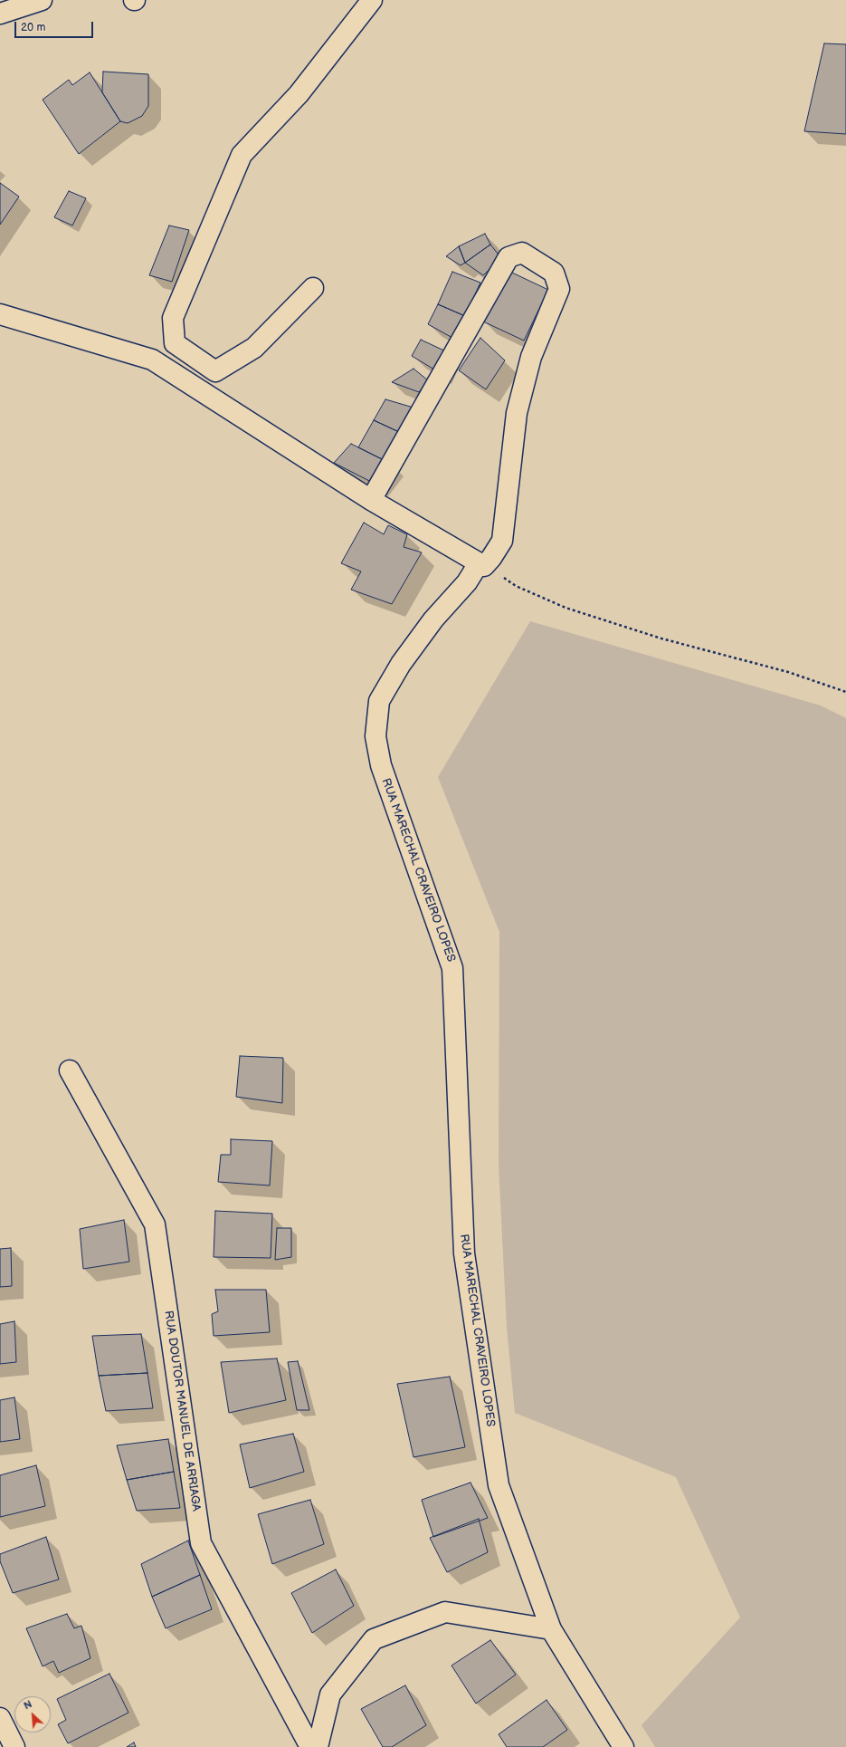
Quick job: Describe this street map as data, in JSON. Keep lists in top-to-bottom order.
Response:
{
  "streets": {
    "street": ["RUA MARECHAL CRAVEIRO LOPES", "RUA DOUTOR MANUEL DE ARRIAGA"]
  },
  "scale_bar": "20 m",
  "north": "top left"
}
